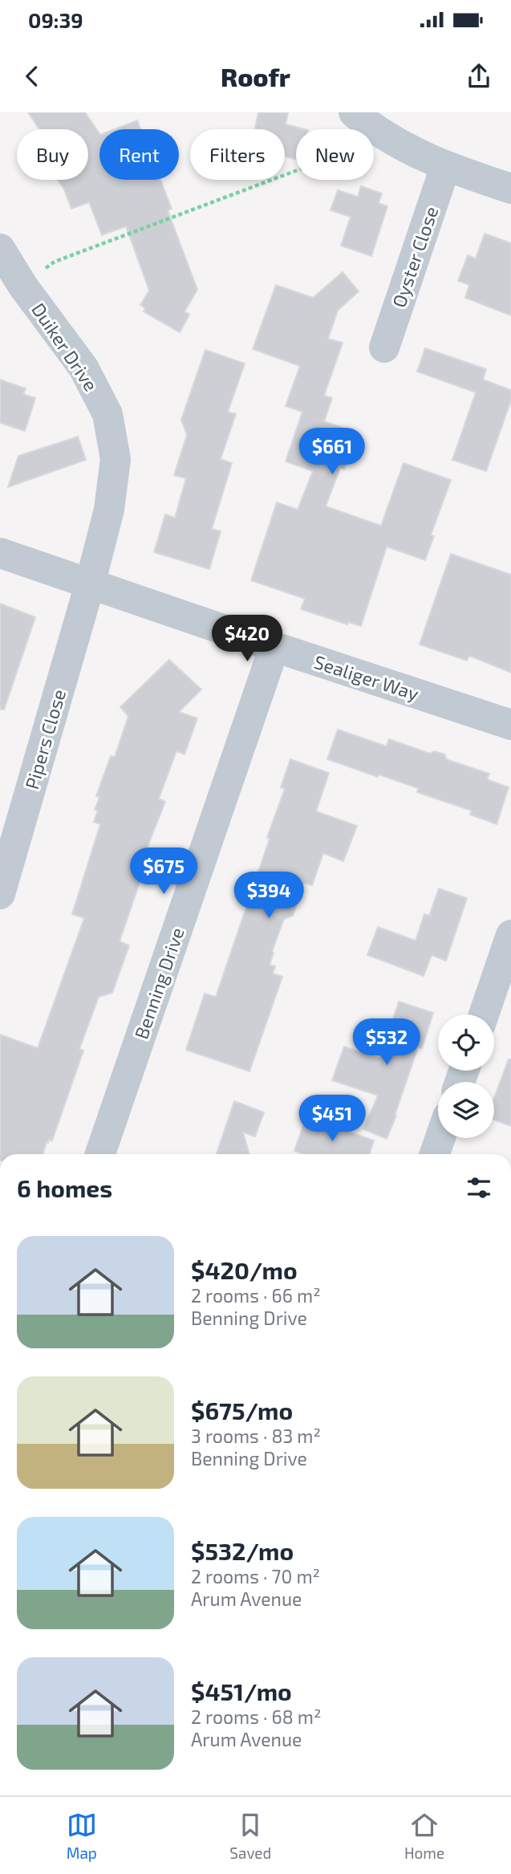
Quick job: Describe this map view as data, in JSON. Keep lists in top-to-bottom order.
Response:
{
  "streets": {
    "street": [
      "Oyster Close",
      "Duiker Drive",
      "Sealiger Way",
      "Pipers Close",
      "Benning Drive"
    ]
  },
  "crossings": [
    ["Duiker Drive", "Sealiger Way"],
    ["Duiker Drive", "Pipers Close"],
    ["Sealiger Way", "Pipers Close"],
    ["Sealiger Way", "Benning Drive"]
  ],
  "page": {
    "status": "09:39",
    "header": "Roofr",
    "chip": [
      "Buy",
      "Rent",
      "Filters",
      "New"
    ],
    "price": [
      "$661",
      "$420",
      "$675",
      "$394",
      "$532",
      "$451"
    ],
    "heading": "6 homes",
    "list": [
      {
        "name": "$420/mo",
        "note": "2 rooms · 66 m² · Benning Drive"
      },
      {
        "name": "$675/mo",
        "note": "3 rooms · 83 m² · Benning Drive"
      },
      {
        "name": "$532/mo",
        "note": "2 rooms · 70 m² · Arum Avenue"
      },
      {
        "name": "$451/mo",
        "note": "2 rooms · 68 m² · Arum Avenue"
      }
    ],
    "tabs": ["Map", "Saved", "Home"]
  }
}
